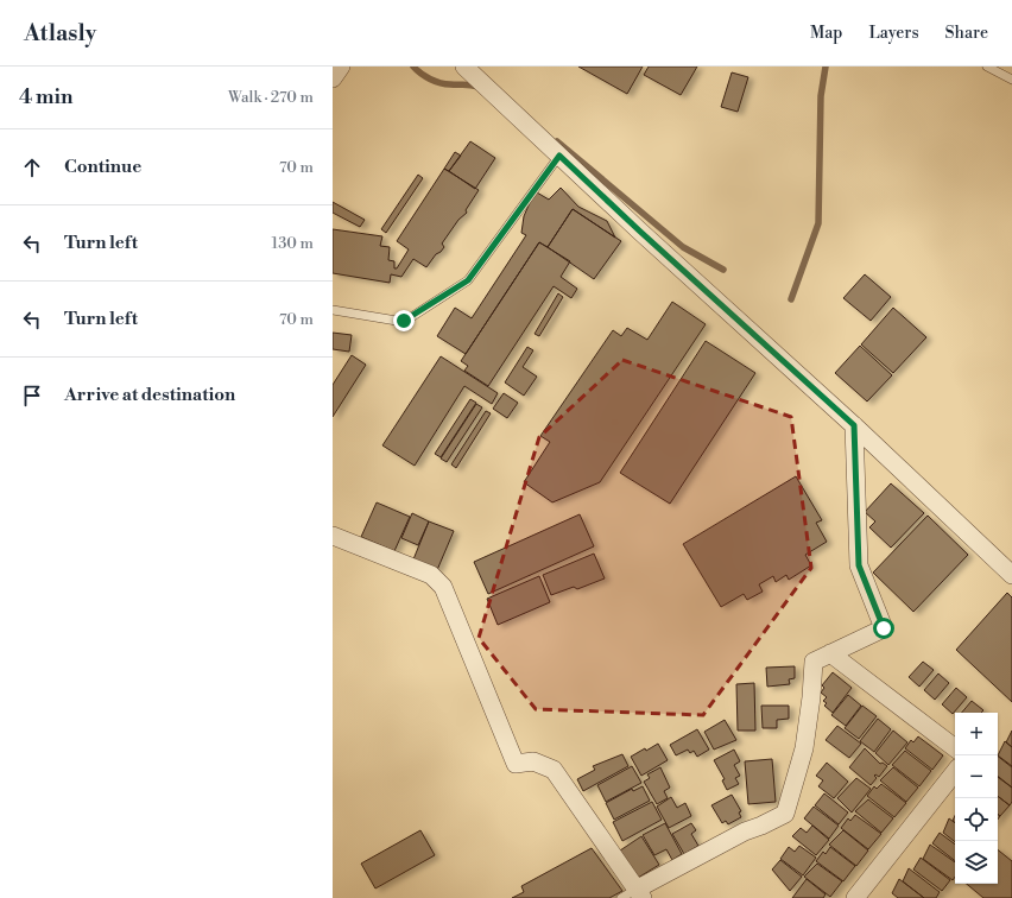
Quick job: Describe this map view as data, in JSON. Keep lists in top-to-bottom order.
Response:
{
  "page": {
    "header": "Atlasly",
    "nav": ["Map", "Layers", "Share"],
    "heading": ["4 min", "Walk · 270 m"],
    "list": [
      ["Continue", "70 m"],
      ["Turn left", "130 m"],
      ["Turn left", "70 m"],
      "Arrive at destination"
    ],
    "map_buttons": ["+", "−"]
  }
}
